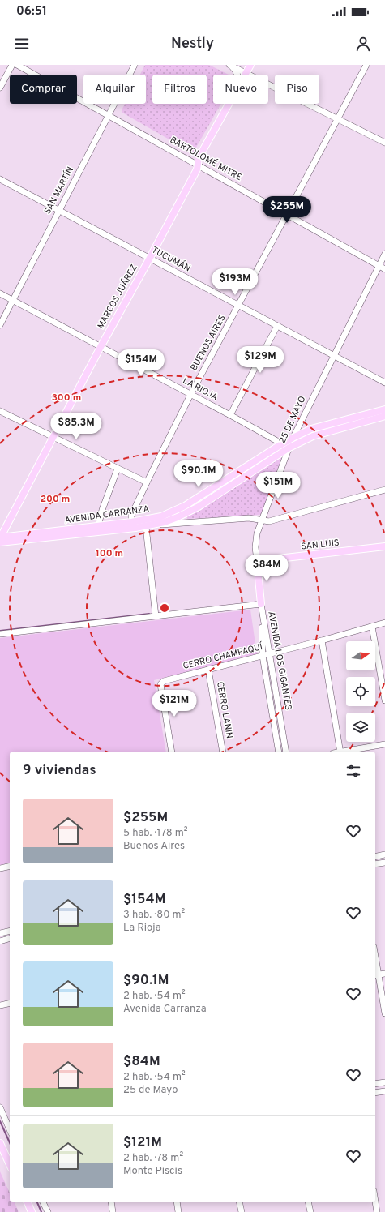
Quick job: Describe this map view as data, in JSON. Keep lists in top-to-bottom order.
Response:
{
  "streets": {
    "main road": [
      "MARCOS JUÁREZ",
      "25 DE MAYO",
      "AVENIDA CARRANZA",
      "SAN LUIS"
    ],
    "street": [
      "BARTOLOMÉ MITRE",
      "SAN MARTÍN",
      "TUCUMÁN",
      "BUENOS AIRES",
      "LA RIOJA",
      "CERRO CHAMPAQUÍ",
      "AVENIDA LOS GIGANTES",
      "CERRO LANIN"
    ]
  },
  "crossings": [
    ["BARTOLOMÉ MITRE", "SAN MARTÍN"],
    ["BARTOLOMÉ MITRE", "MARCOS JUÁREZ"],
    ["BARTOLOMÉ MITRE", "BUENOS AIRES"],
    ["BARTOLOMÉ MITRE", "25 DE MAYO"],
    ["SAN MARTÍN", "TUCUMÁN"],
    ["SAN MARTÍN", "LA RIOJA"],
    ["TUCUMÁN", "MARCOS JUÁREZ"],
    ["TUCUMÁN", "BUENOS AIRES"],
    ["TUCUMÁN", "25 DE MAYO"],
    ["MARCOS JUÁREZ", "LA RIOJA"],
    ["MARCOS JUÁREZ", "AVENIDA CARRANZA"],
    ["BUENOS AIRES", "LA RIOJA"],
    ["BUENOS AIRES", "AVENIDA CARRANZA"],
    ["LA RIOJA", "25 DE MAYO"],
    ["LA RIOJA", "AVENIDA CARRANZA"],
    ["25 DE MAYO", "AVENIDA CARRANZA"],
    ["25 DE MAYO", "SAN LUIS"],
    ["25 DE MAYO", "AVENIDA LOS GIGANTES"],
    ["CERRO CHAMPAQUÍ", "AVENIDA LOS GIGANTES"],
    ["CERRO CHAMPAQUÍ", "CERRO LANIN"]
  ],
  "north": "right",
  "page": {
    "status": "06:51",
    "header": "Nestly",
    "chip": [
      "Comprar",
      "Alquilar",
      "Filtros",
      "Nuevo",
      "Piso"
    ],
    "price": [
      "$255M",
      "$193M",
      "$129M",
      "$154M",
      "$85.3M",
      "$90.1M",
      "$151M",
      "$84M",
      "$121M"
    ],
    "heading": "9 viviendas",
    "list": [
      {
        "name": "$255M",
        "note": "5 hab. · 178 m² · Buenos Aires"
      },
      {
        "name": "$154M",
        "note": "3 hab. · 80 m² · La Rioja"
      },
      {
        "name": "$90.1M",
        "note": "2 hab. · 54 m² · Avenida Carranza"
      },
      {
        "name": "$84M",
        "note": "2 hab. · 54 m² · 25 de Mayo"
      },
      {
        "name": "$121M",
        "note": "2 hab. · 78 m² · Monte Piscis"
      }
    ]
  },
  "rings": ["300 m", "200 m", "100 m"]
}
